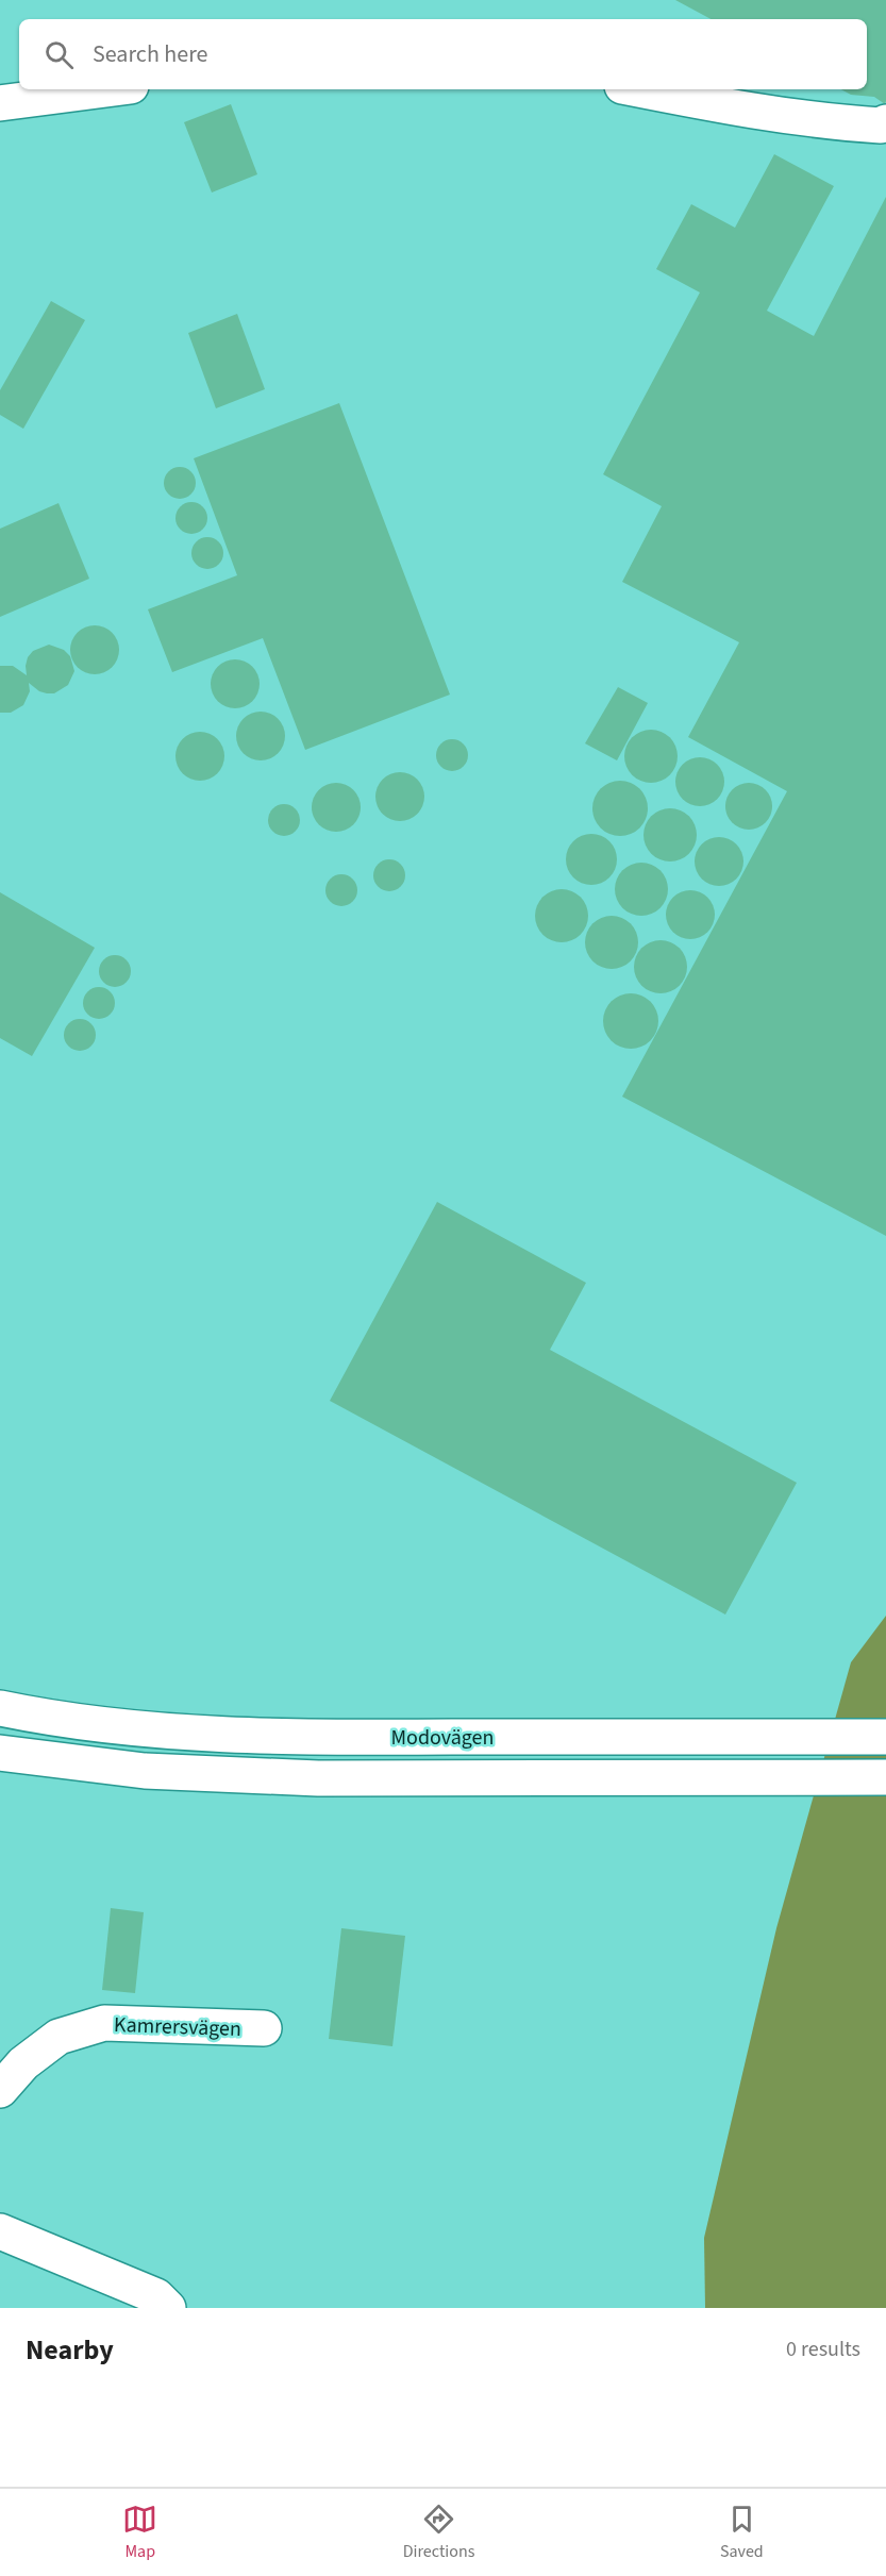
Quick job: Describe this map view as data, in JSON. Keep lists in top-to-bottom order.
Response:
{
  "streets": {
    "main road": ["Modovägen", "Kamrersvägen"]
  },
  "page": {
    "search": "Search here",
    "heading": ["Nearby", "0 results"],
    "nav": ["Map", "Directions", "Saved"]
  }
}
